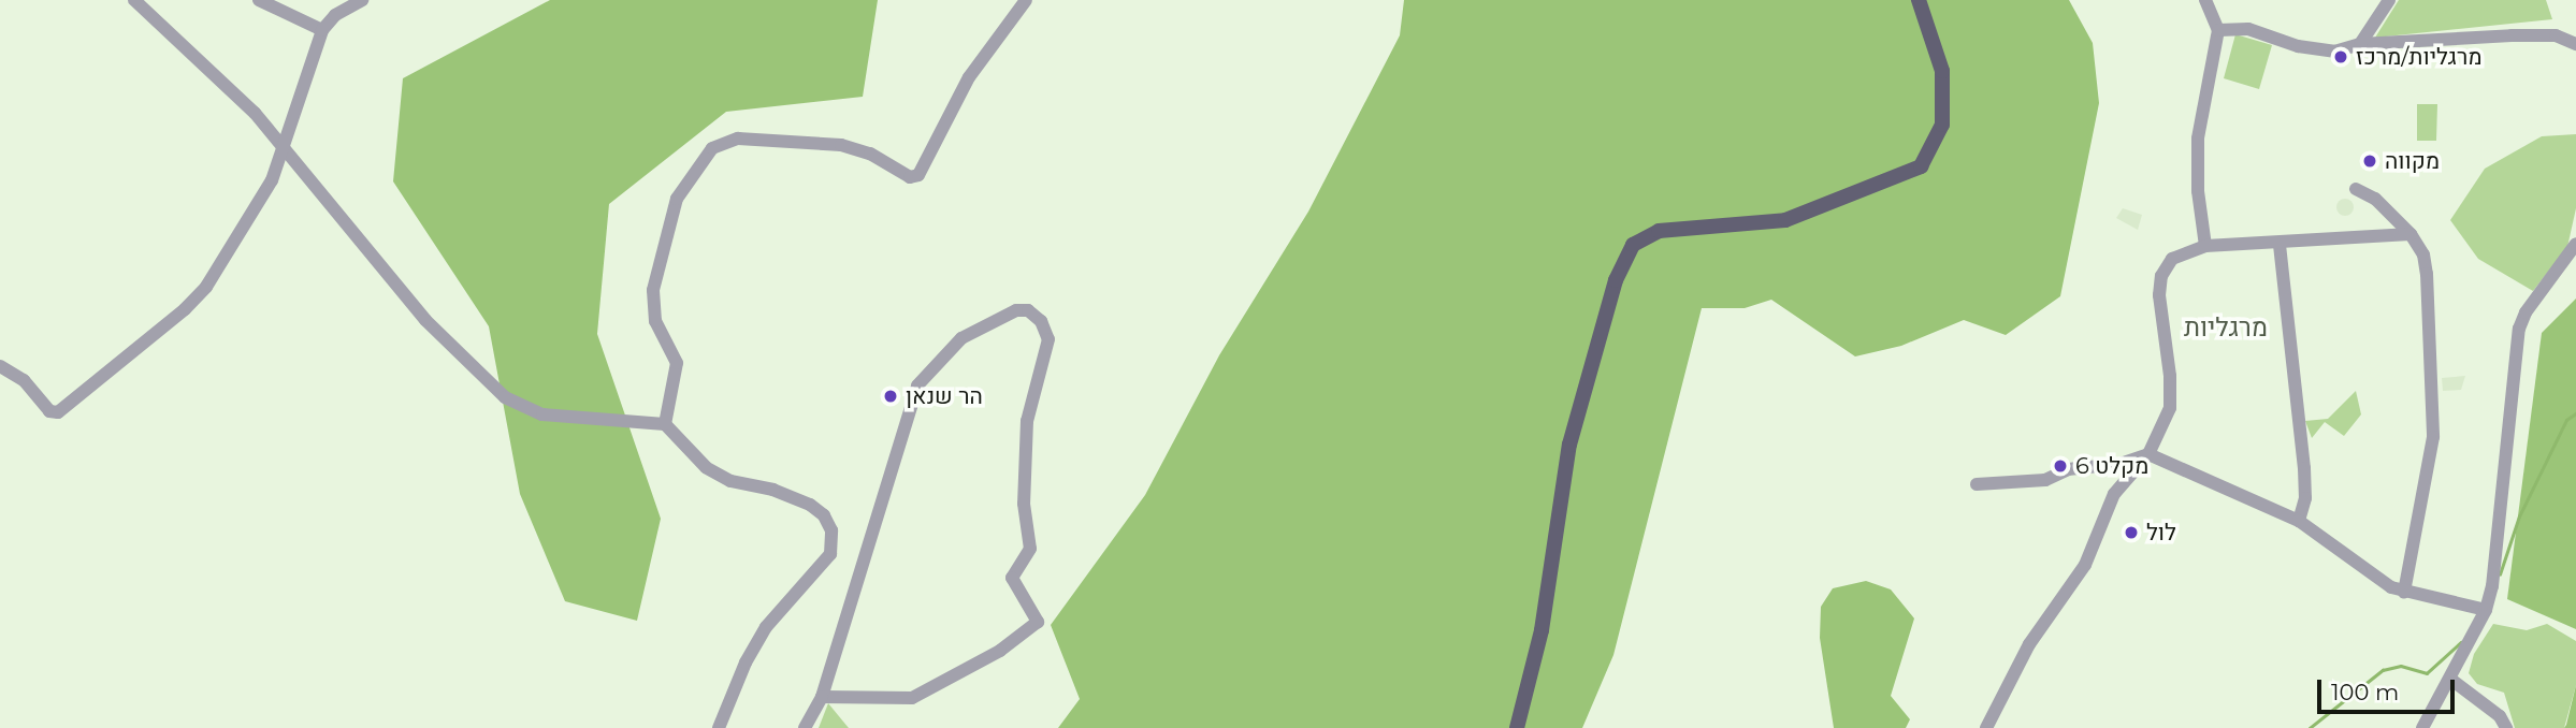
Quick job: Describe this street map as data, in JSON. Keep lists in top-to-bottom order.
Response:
{
  "districts": ["מרגליות"],
  "places": [
    "מרגליות/מרכז",
    "מקווה",
    "הר שנאן",
    "מקלט 6",
    "לול"
  ],
  "scale_bar": "100 m"
}
